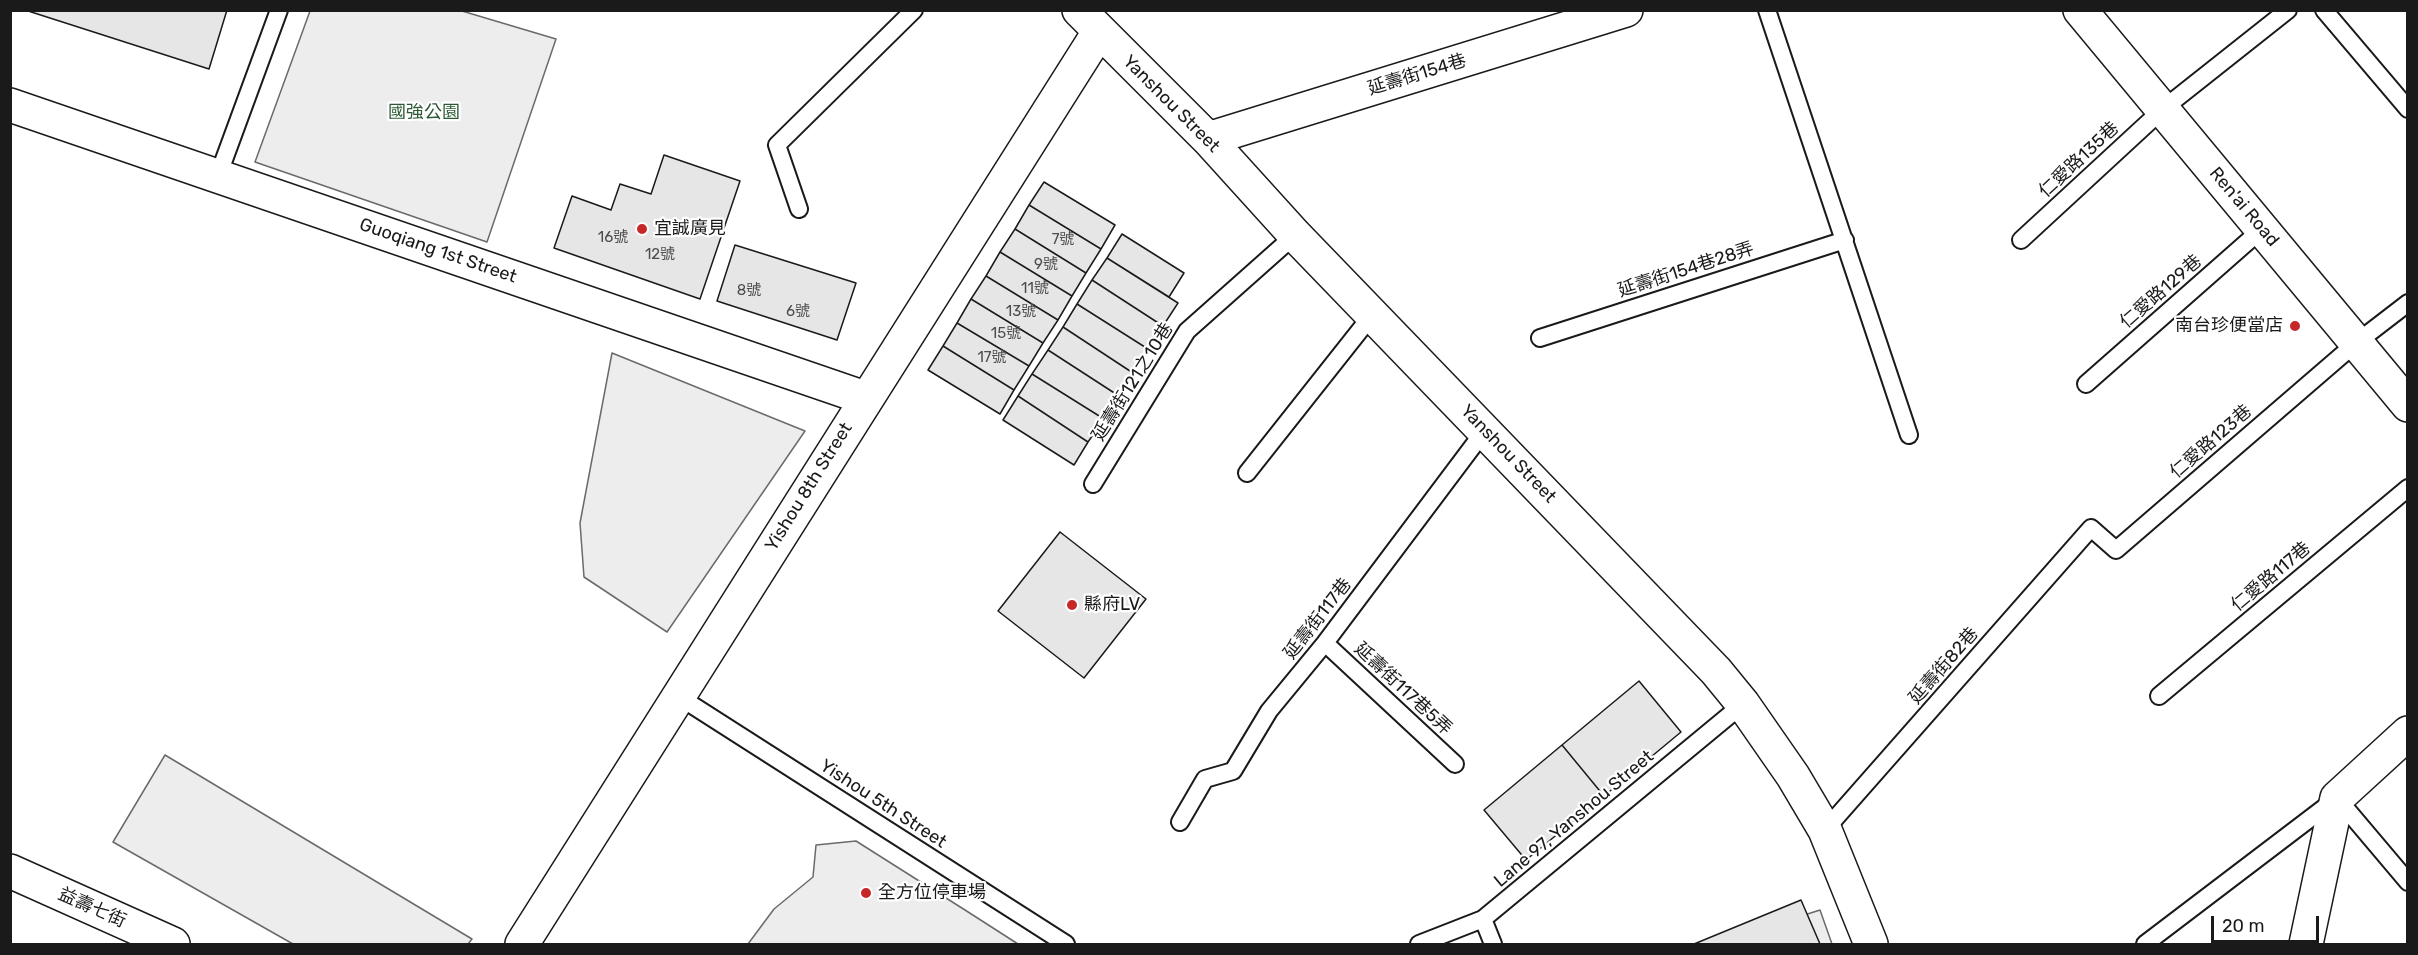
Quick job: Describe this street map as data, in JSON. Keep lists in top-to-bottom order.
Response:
{
  "streets": {
    "street": [
      "延壽街154巷",
      "Yanshou Street",
      "Ren'ai Road",
      "Guoqiang 1st Street",
      "Yishou 8th Street",
      "益壽七街"
    ],
    "lane": [
      "仁愛路135巷",
      "延壽街154巷28弄",
      "仁愛路129巷",
      "延壽街121之10巷",
      "仁愛路123巷",
      "仁愛路117巷",
      "延壽街117巷",
      "延壽街82巷",
      "延壽街117巷5弄",
      "Yishou 5th Street",
      "Lane 97, Yanshou Street"
    ]
  },
  "crossings": [
    ["延壽街154巷", "Yanshou Street"],
    ["Yanshou Street", "延壽街121之10巷"],
    ["Yanshou Street", "Yishou 8th Street"],
    ["Yanshou Street", "延壽街117巷"],
    ["Yanshou Street", "延壽街82巷"],
    ["Yanshou Street", "Lane 97, Yanshou Street"],
    ["仁愛路135巷", "Ren'ai Road"],
    ["Ren'ai Road", "仁愛路129巷"],
    ["Ren'ai Road", "仁愛路123巷"],
    ["Guoqiang 1st Street", "Yishou 8th Street"],
    ["仁愛路123巷", "延壽街82巷"],
    ["Yishou 8th Street", "Yishou 5th Street"],
    ["延壽街117巷", "延壽街117巷5弄"]
  ],
  "parks": ["國強公園"],
  "places": [
    "宜誠廣見",
    "南台珍便當店",
    "縣府LV",
    "全方位停車場"
  ],
  "house_numbers": [
    "16號",
    "7號",
    "12號",
    "9號",
    "11號",
    "8號",
    "6號",
    "13號",
    "15號",
    "17號"
  ],
  "scale_bar": "20 m"
}
